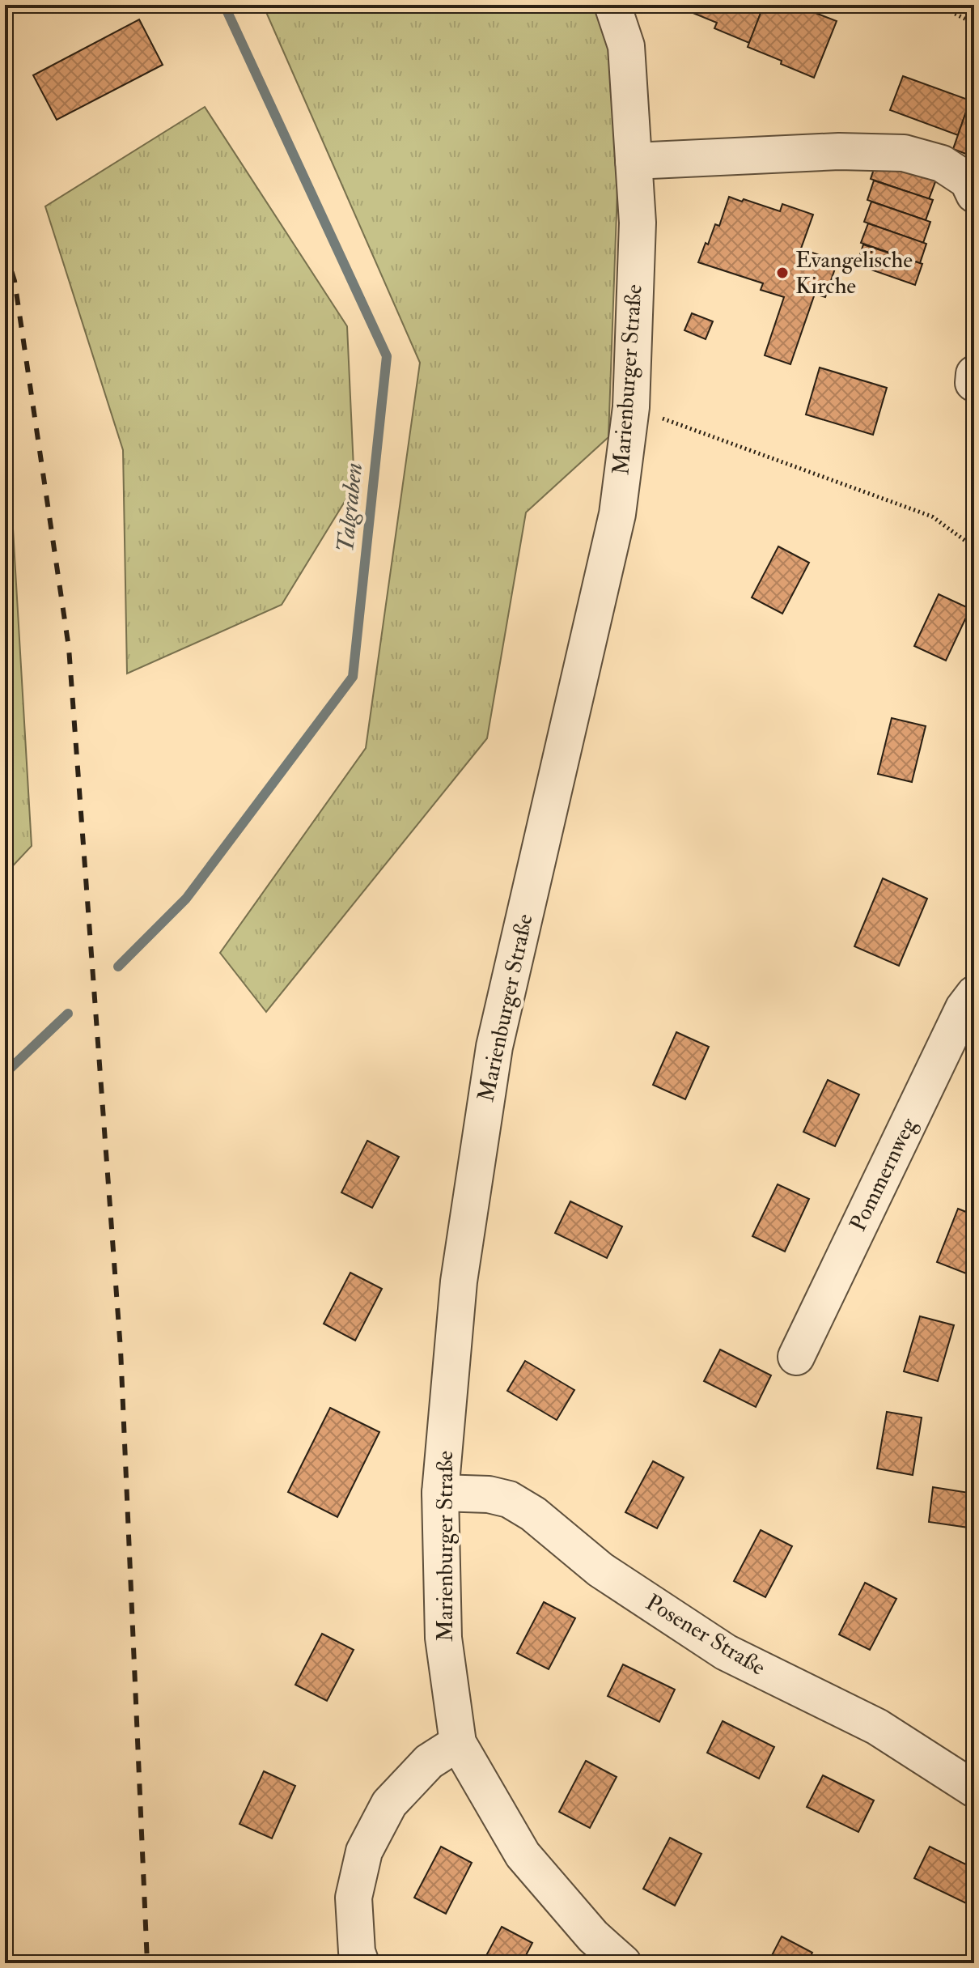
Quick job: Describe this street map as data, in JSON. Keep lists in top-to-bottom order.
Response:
{
  "streets": {
    "street": ["Marienburger Straße", "Pommernweg", "Posener Straße"]
  },
  "crossings": [
    ["Marienburger Straße", "Posener Straße"]
  ],
  "water": ["Talgraben"],
  "places": ["Evangelische Kirche"]
}
